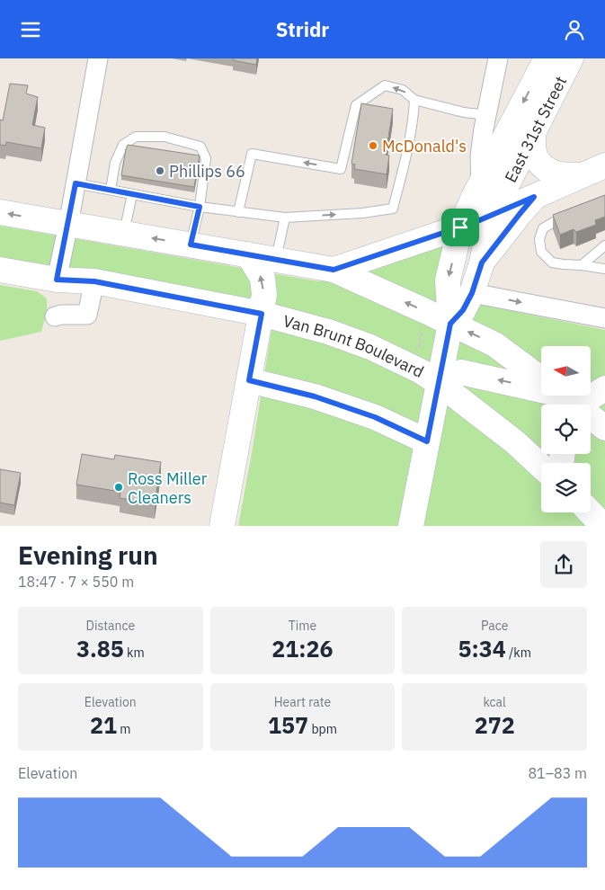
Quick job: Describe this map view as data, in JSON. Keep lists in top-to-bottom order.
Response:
{
  "streets": {
    "main road": ["East 31st Street", "Van Brunt Boulevard"]
  },
  "crossings": [
    ["East 31st Street", "Van Brunt Boulevard"]
  ],
  "places": ["McDonald's", "Phillips 66", "Ross Miller Cleaners"],
  "north": "left",
  "page": {
    "header": "Stridr",
    "heading": ["Evening run", "18:47 · 7 × 550 m"],
    "stats": [
      ["Distance", "3.85 km"],
      ["Time", "21:26"],
      ["Pace", "5:34 /km"],
      ["Elevation", "21 m"],
      ["Heart rate", "157 bpm"],
      ["kcal", "272"]
    ],
    "chart": ["Elevation", "81–83 m"]
  }
}
